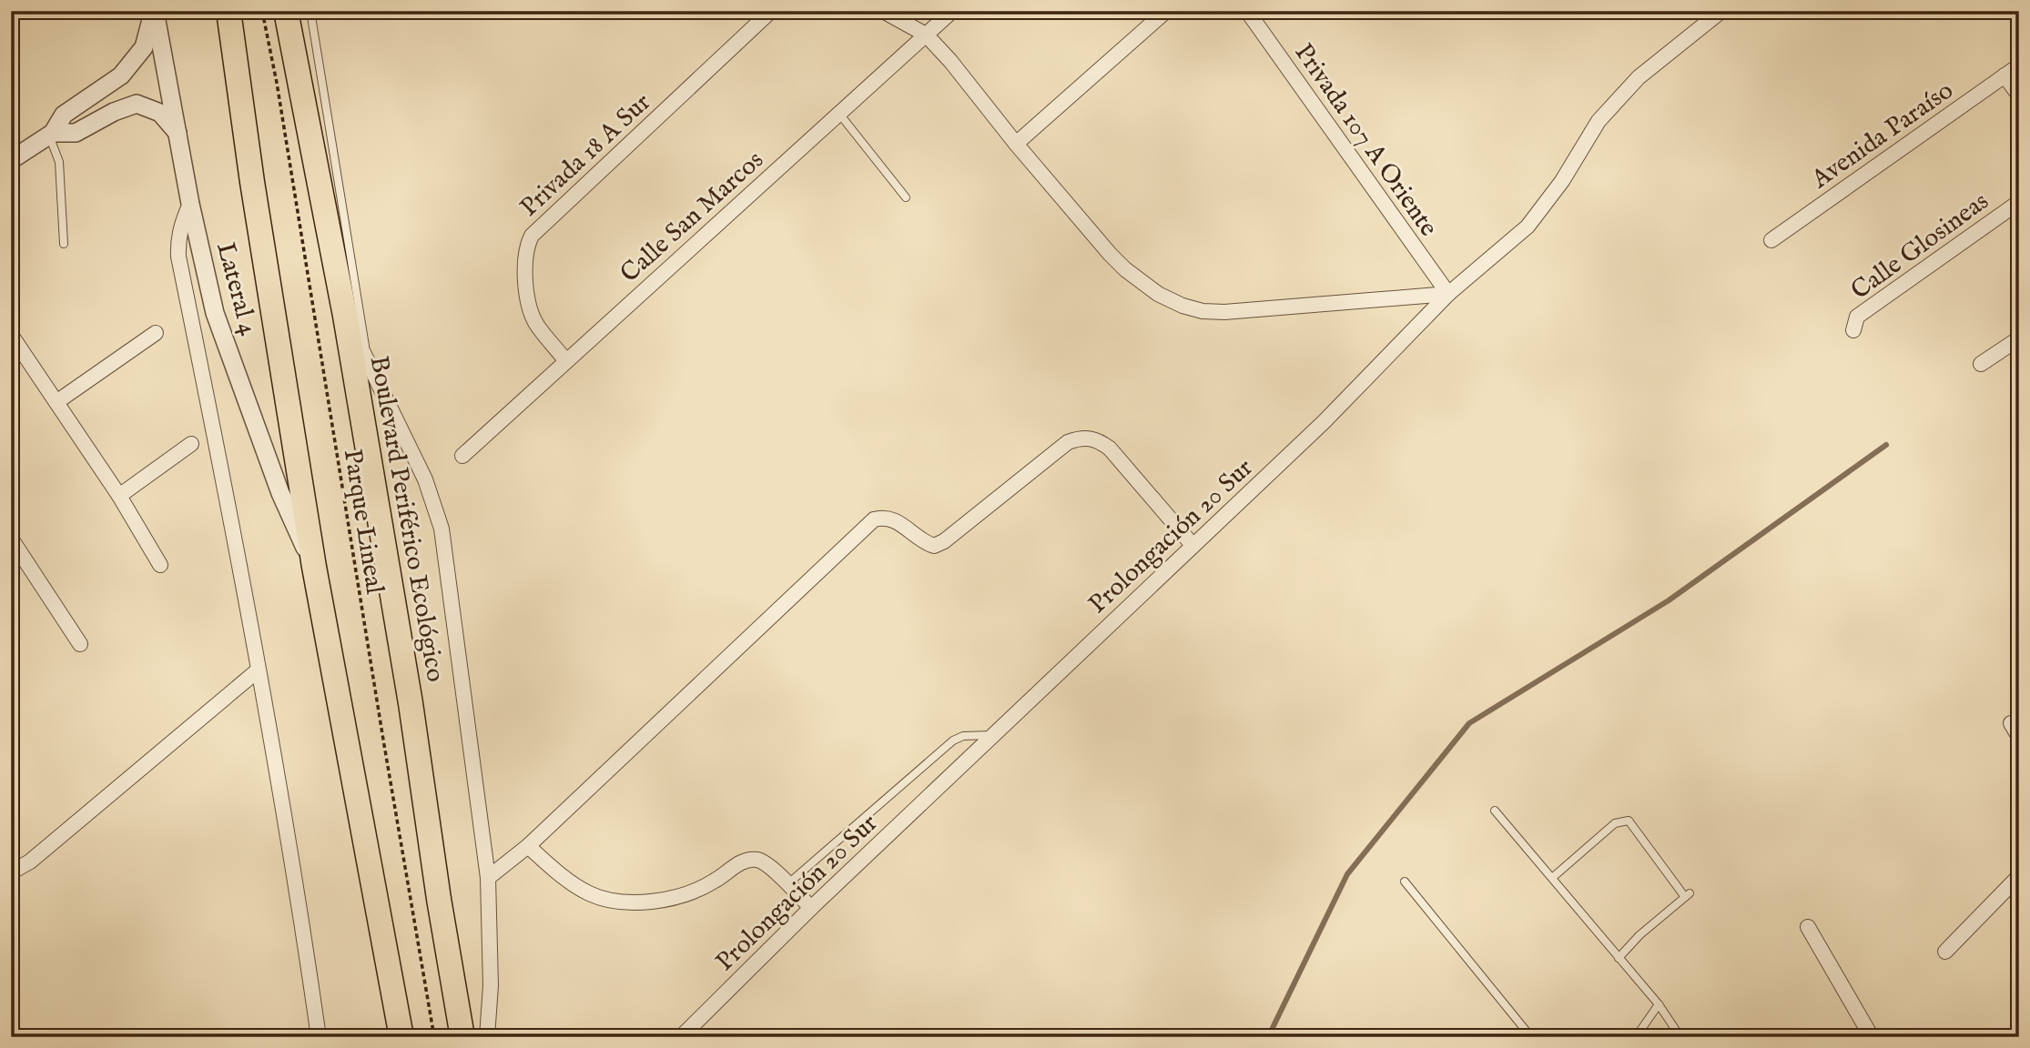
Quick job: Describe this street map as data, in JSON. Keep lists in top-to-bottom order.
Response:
{
  "streets": {
    "highway": ["Boulevard Periférico Ecológico"],
    "street": [
      "Avenida Paraíso",
      "Privada 107 A Oriente",
      "Privada 18 A Sur",
      "Calle San Marcos",
      "Calle Glosineas",
      "Lateral 4",
      "Prolongación 20 Sur"
    ],
    "path": ["Parque Lineal"]
  },
  "crossings": [
    ["Privada 107 A Oriente", "Prolongación 20 Sur"],
    ["Privada 18 A Sur", "Calle San Marcos"]
  ]
}
